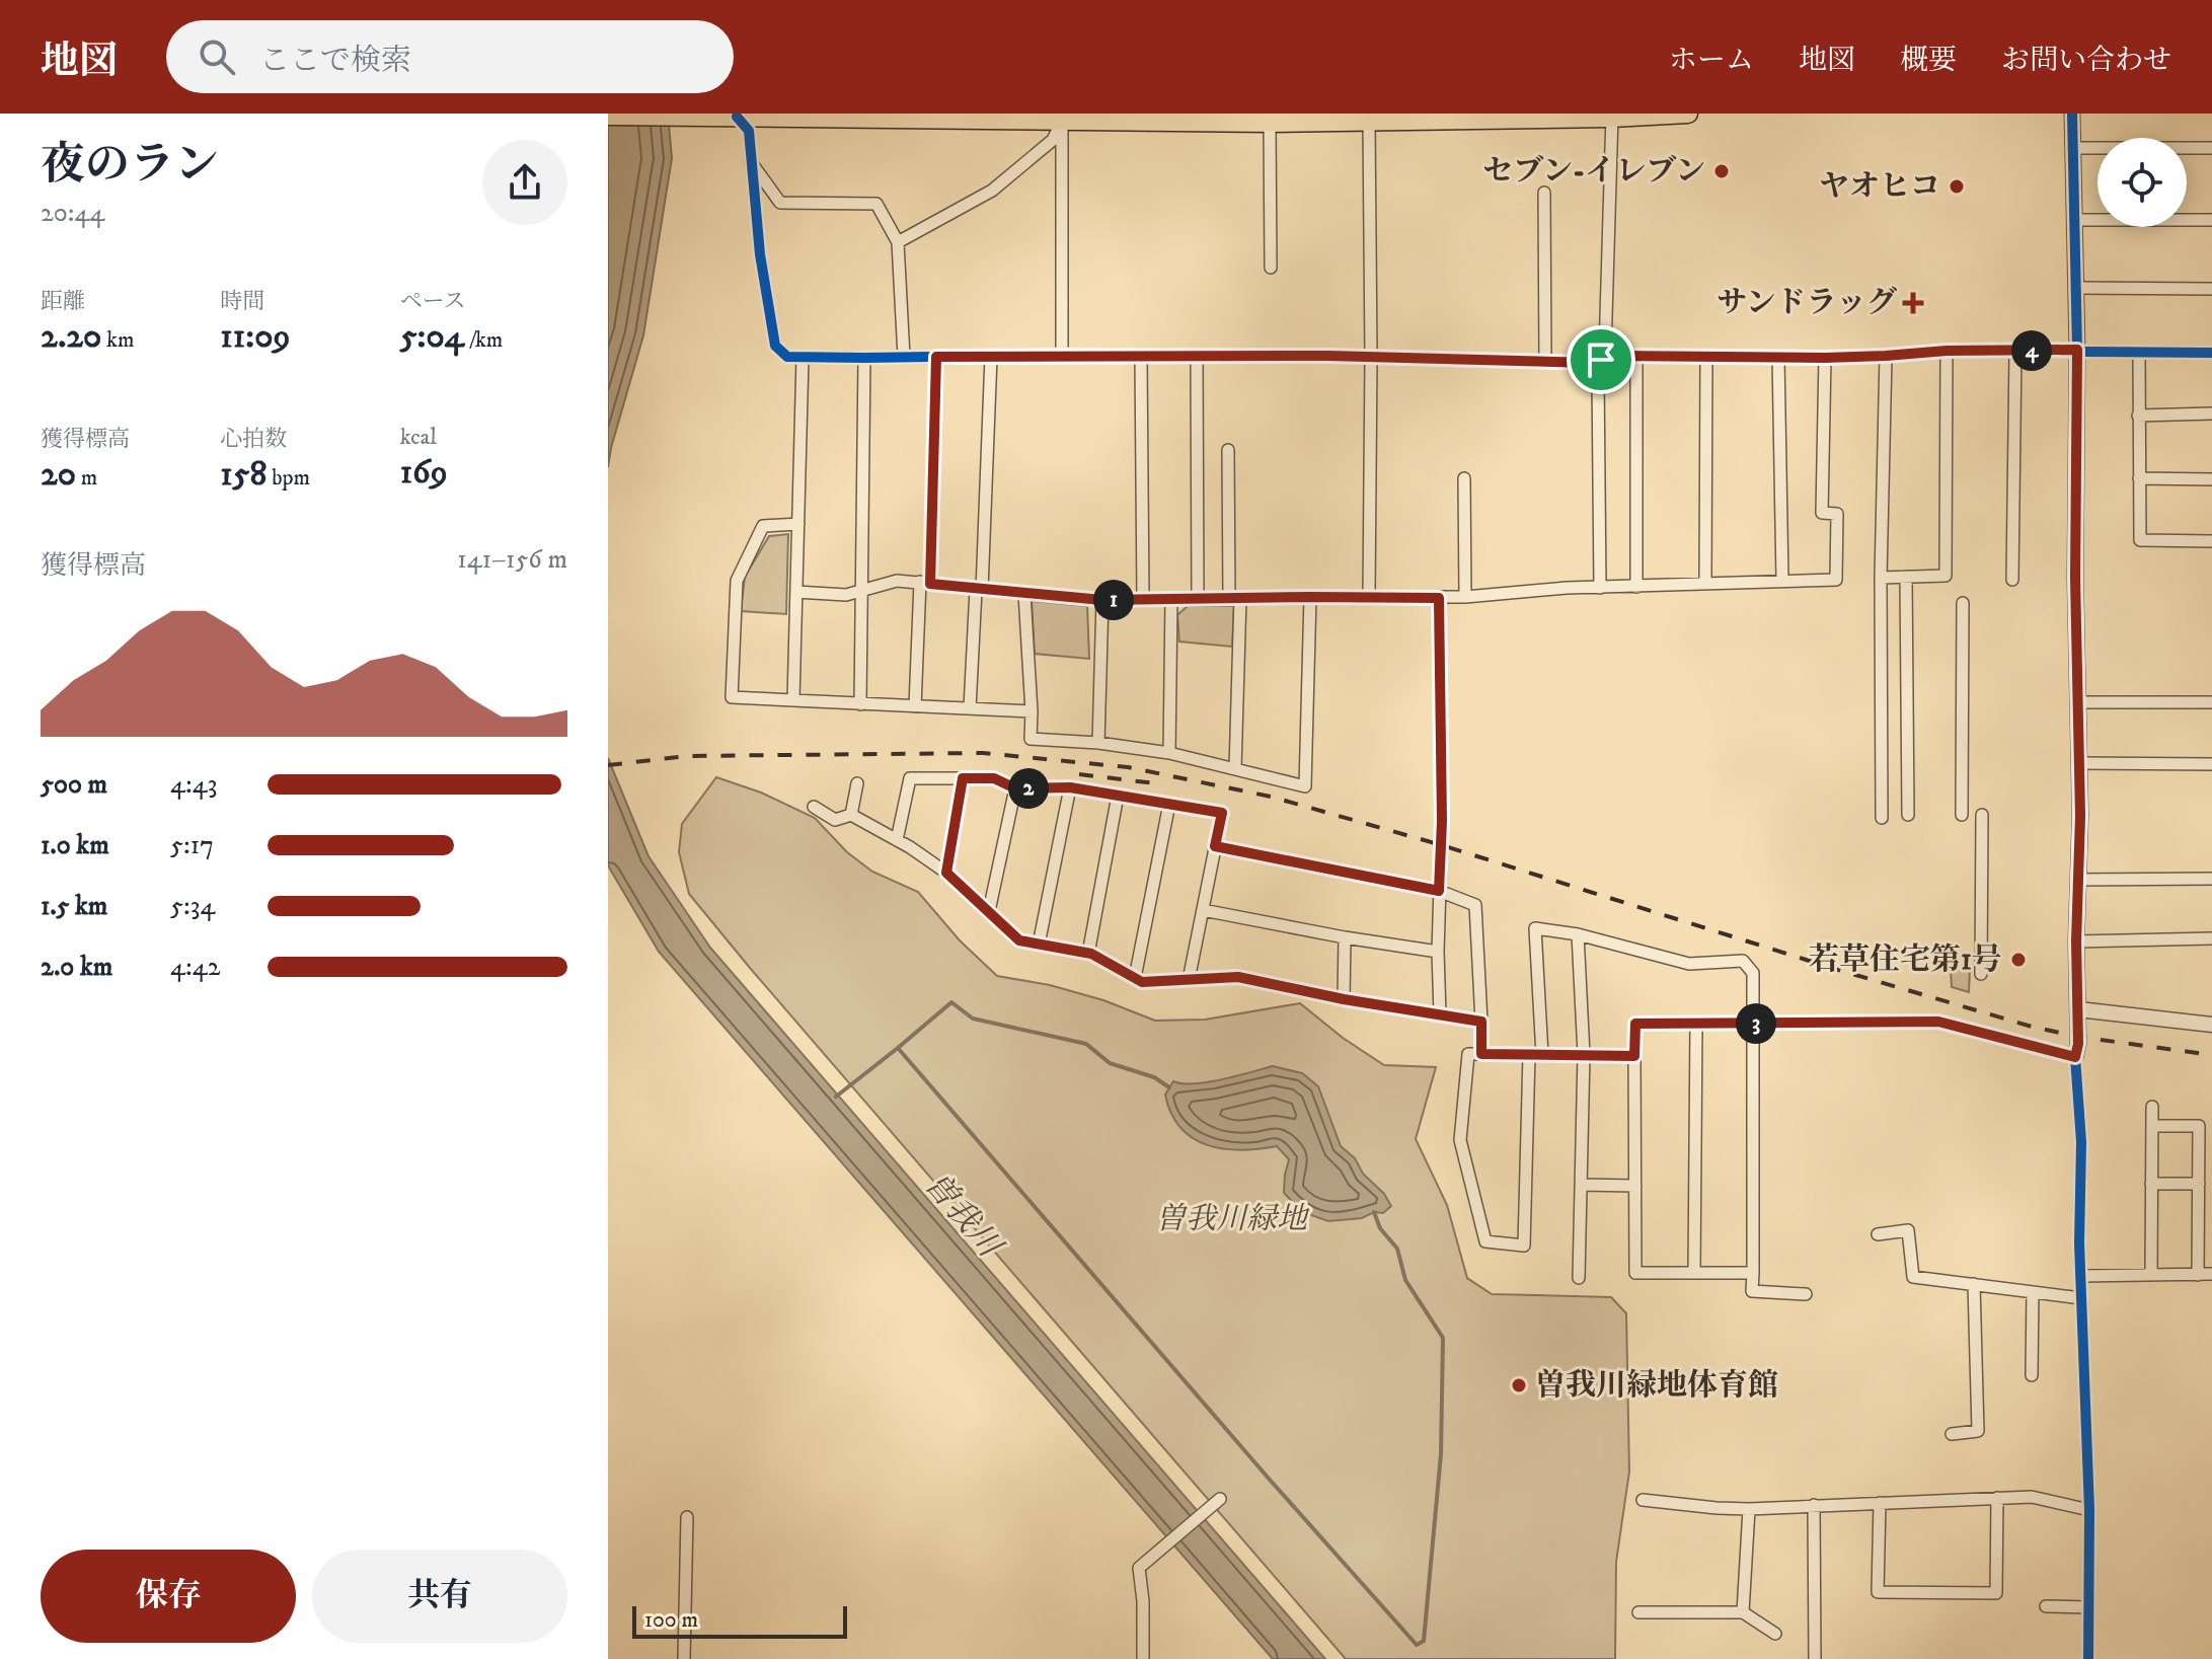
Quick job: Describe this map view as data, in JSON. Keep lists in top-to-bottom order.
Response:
{
  "water": ["曽我川"],
  "parks": ["曽我川緑地"],
  "places": {
    "other": [
      "セブン-イレブン",
      "ヤオヒコ",
      "若草住宅第1号",
      "曽我川緑地体育館"
    ],
    "health": ["サンドラッグ"]
  },
  "scale_bar": "100 m",
  "page": {
    "header": "地図",
    "search": "ここで検索",
    "nav": [
      "ホーム",
      "地図",
      "概要",
      "お問い合わせ"
    ],
    "heading": ["夜のラン", "20:44"],
    "stats": [
      ["距離", "2.20 km"],
      ["時間", "11:09"],
      ["ペース", "5:04 /km"],
      ["獲得標高", "20 m"],
      ["心拍数", "158 bpm"],
      ["kcal", "169"]
    ],
    "pins": [
      "4",
      "1",
      "2",
      "3"
    ],
    "chart": ["獲得標高", "141–156 m"],
    "list": [
      {
        "name": "500 m",
        "note": "4:43"
      },
      {
        "name": "1.0 km",
        "note": "5:17"
      },
      {
        "name": "1.5 km",
        "note": "5:34"
      },
      {
        "name": "2.0 km",
        "note": "4:42"
      }
    ],
    "buttons": ["保存", "共有"],
    "scale": "100 m"
  }
}
